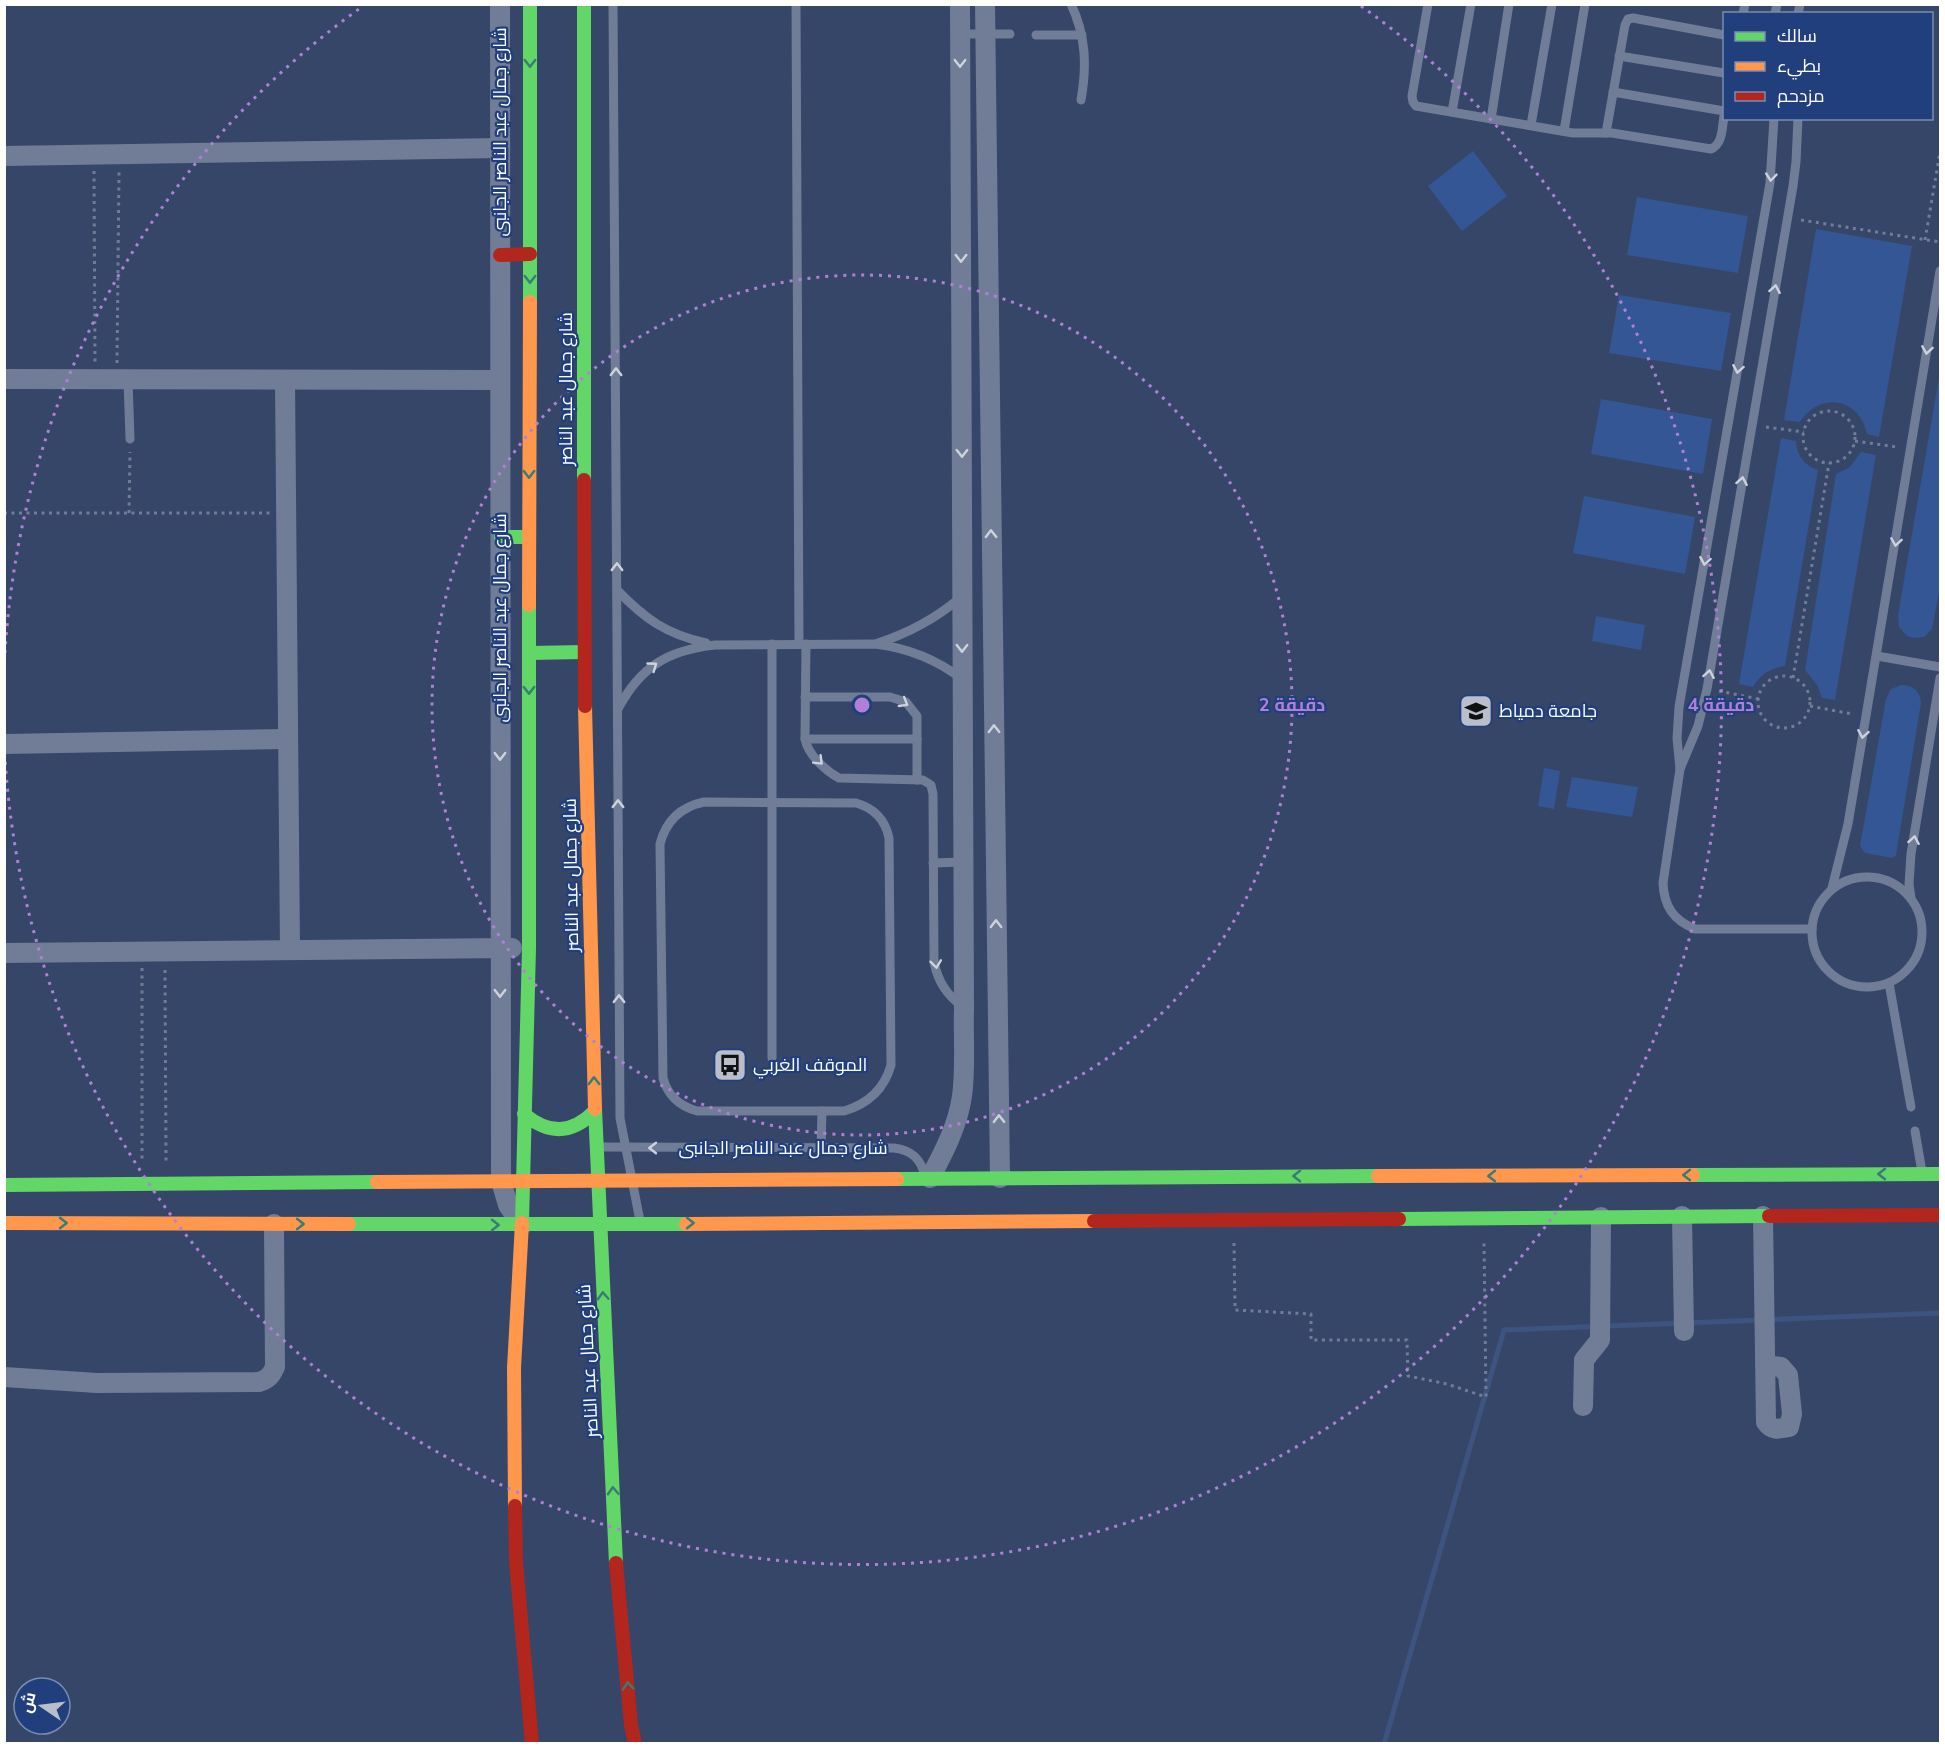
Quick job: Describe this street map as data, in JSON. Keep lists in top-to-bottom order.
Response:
{
  "streets": {
    "main road": ["شارع جمال عبد الناصر"],
    "street": ["شارع جمال عبد الناصر الجانبى"]
  },
  "crossings": [
    ["شارع جمال عبد الناصر الجانبى", "شارع جمال عبد الناصر"]
  ],
  "one_way": ["شارع جمال عبد الناصر الجانبى"],
  "places": {
    "school or university": ["جامعة دمياط"],
    "bus stop": ["الموقف الغربي"]
  },
  "legend": ["سالك", "بطيء", "مزدحم"],
  "north": "left",
  "rings": ["2 دقيقة", "4 دقيقة"]
}
